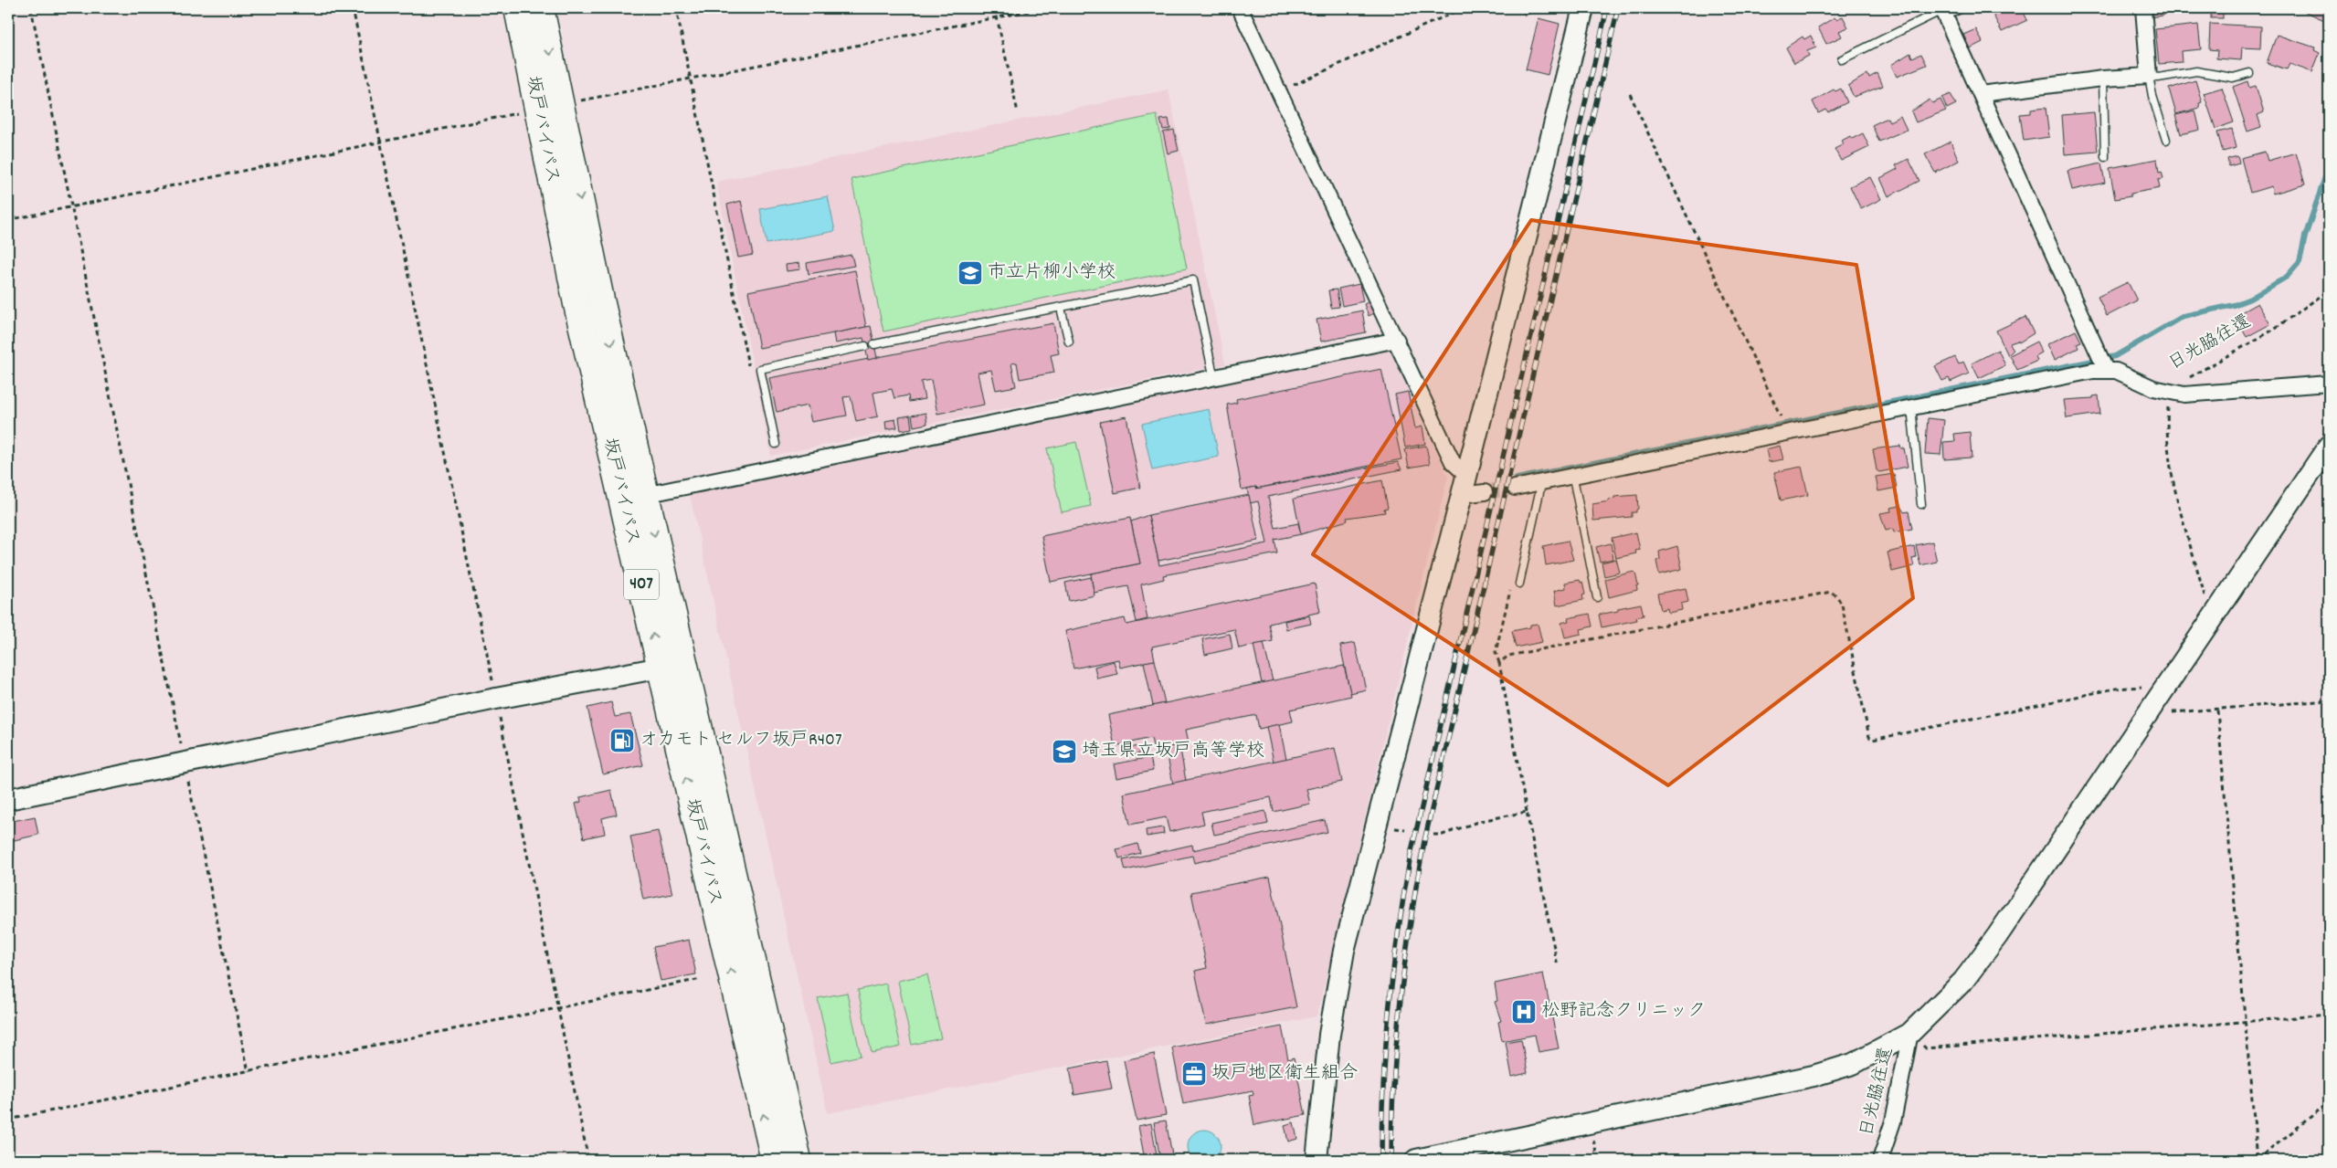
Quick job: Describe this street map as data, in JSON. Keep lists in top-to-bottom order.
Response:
{
  "streets": {
    "highway": ["坂戸バイパス", "407"],
    "street": ["日光脇往還"]
  },
  "places": {
    "school or university": ["市立片柳小学校", "埼玉県立坂戸高等学校"],
    "fuel station": ["オカモト セルフ坂戸R407"],
    "hospital": ["松野記念クリニック"],
    "office": ["坂戸地区衛生組合"]
  }
}
